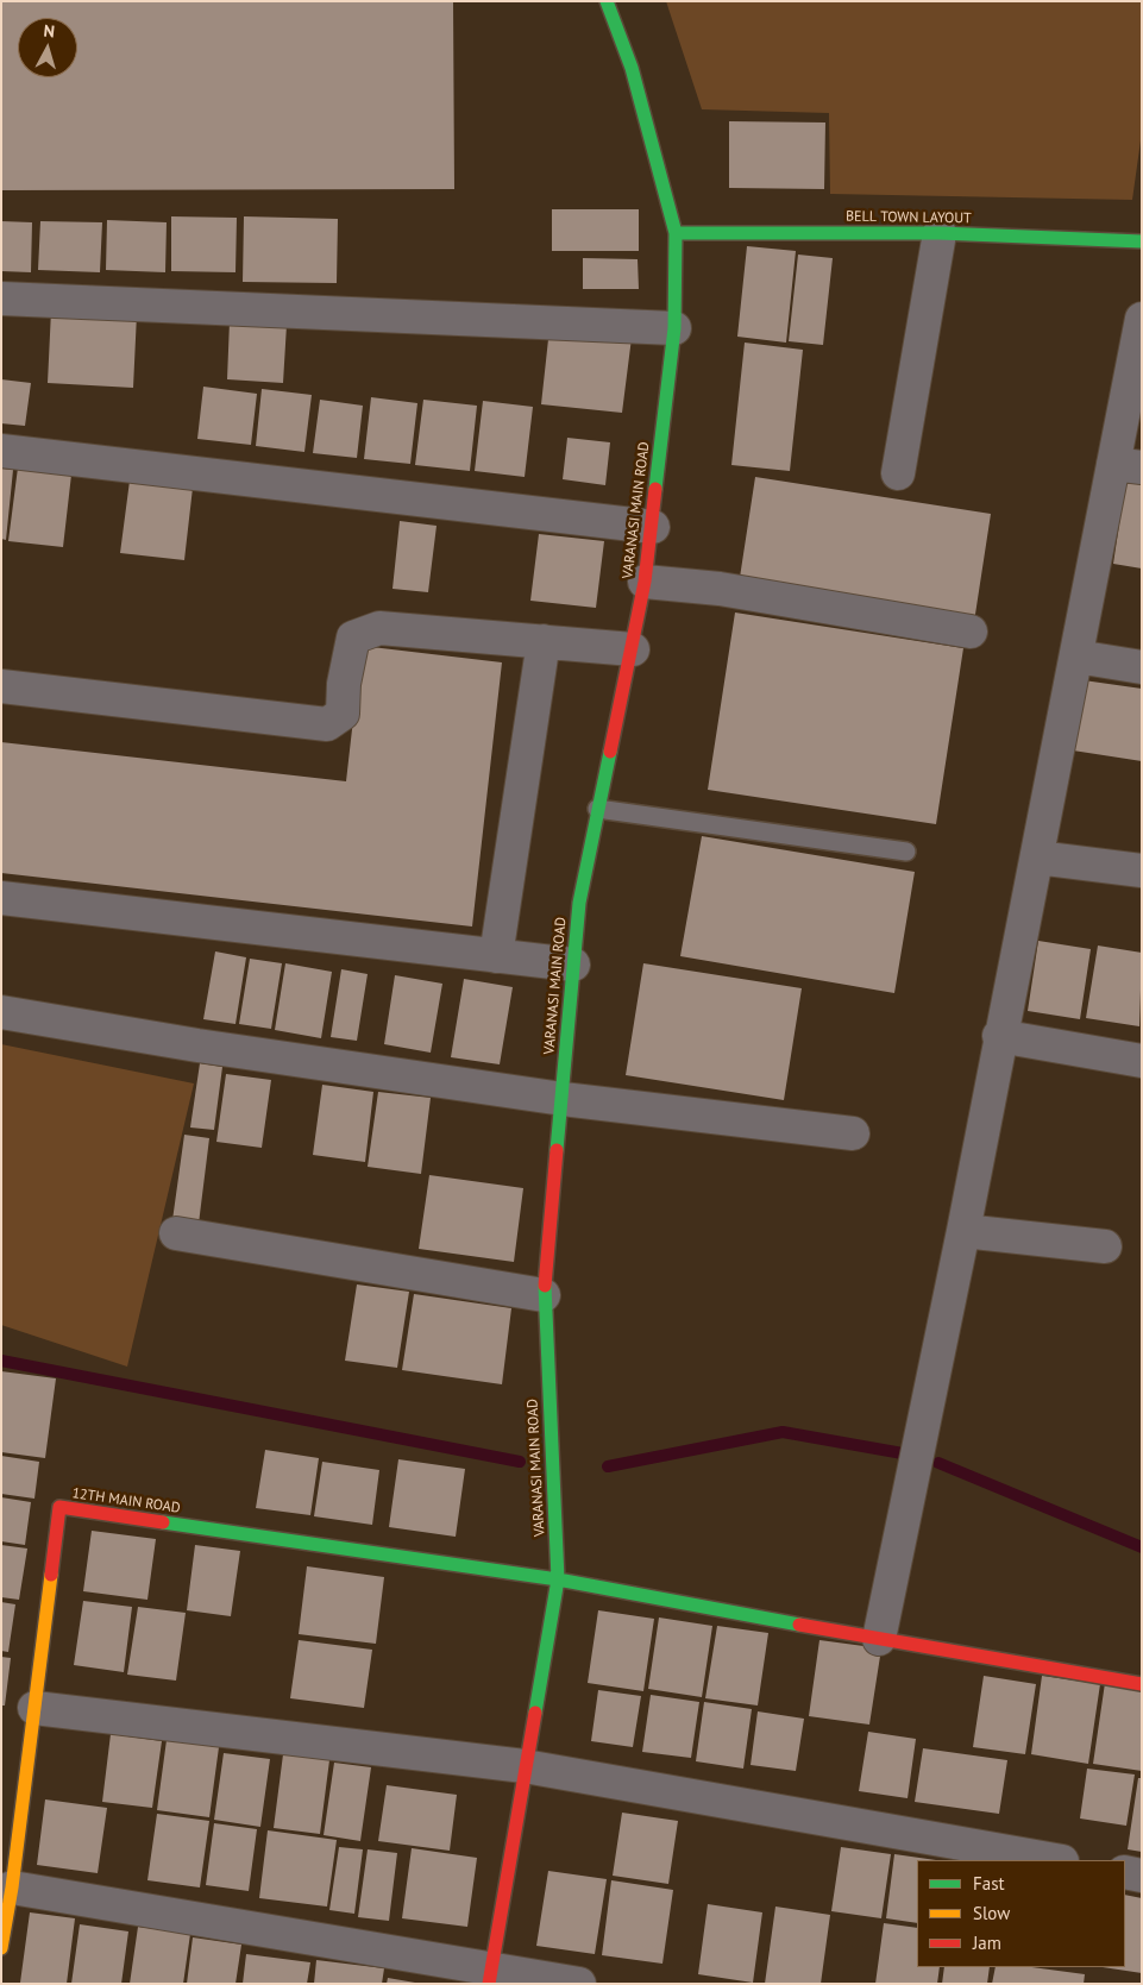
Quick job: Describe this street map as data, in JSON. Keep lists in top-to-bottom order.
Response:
{
  "streets": {
    "street": ["BELL TOWN LAYOUT", "VARANASI MAIN ROAD", "12TH MAIN ROAD"]
  },
  "crossings": [
    ["BELL TOWN LAYOUT", "VARANASI MAIN ROAD"],
    ["VARANASI MAIN ROAD", "12TH MAIN ROAD"]
  ],
  "legend": ["Fast", "Slow", "Jam"],
  "north": "top"
}
